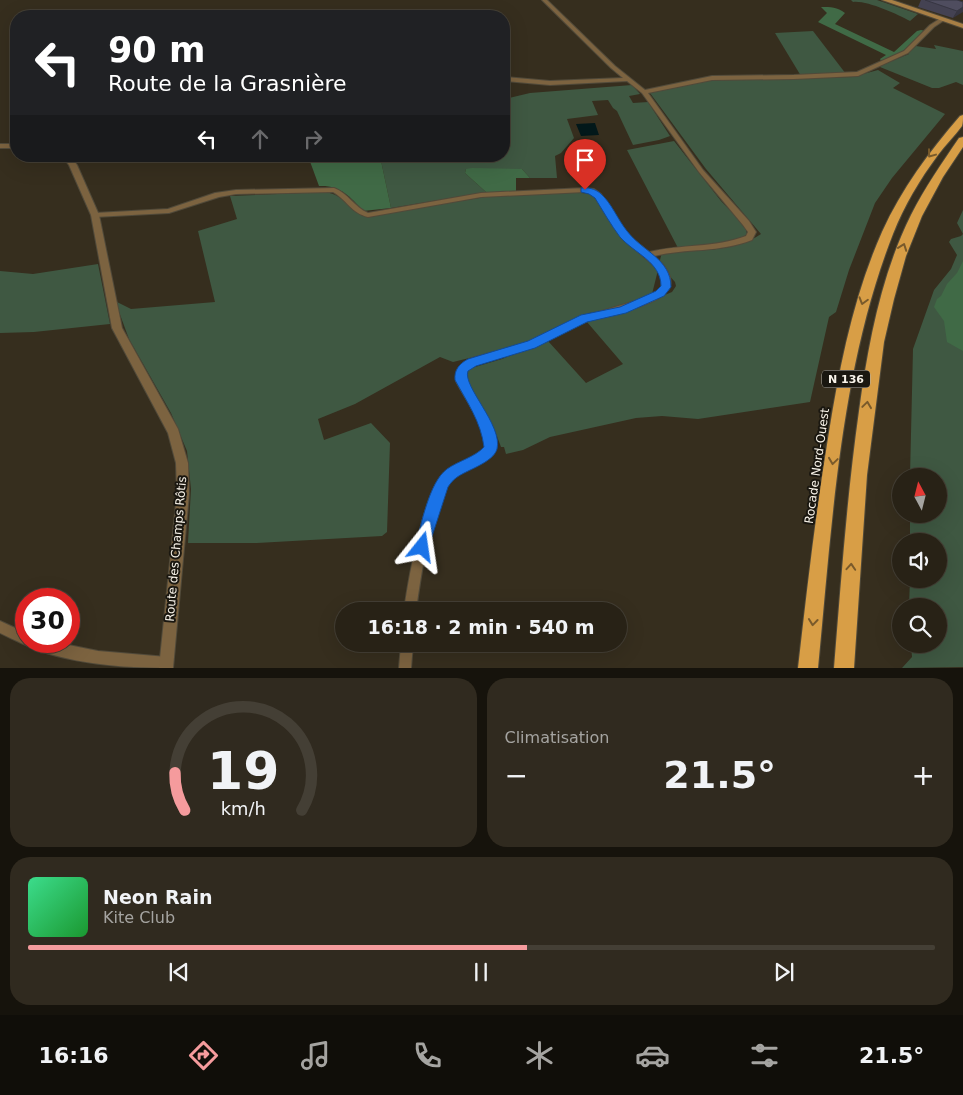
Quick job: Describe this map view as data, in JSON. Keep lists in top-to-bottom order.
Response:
{
  "streets": {
    "highway": ["N 136", "Rocade Nord-Ouest"],
    "street": ["Route des Champs Rôtis"]
  },
  "north": "top",
  "page": {
    "turn": ["90 m", "Route de la Grasnière"],
    "limit": "30",
    "trip": "16:18 · 2 min · 540 m",
    "tile": "Climatisation",
    "heat": ["−", "21.5°", "+"],
    "song": ["Neon Rain", "Kite Club"],
    "tabs": ["16:16", "21.5°"],
    "gauge": ["19", "km/h"]
  }
}
